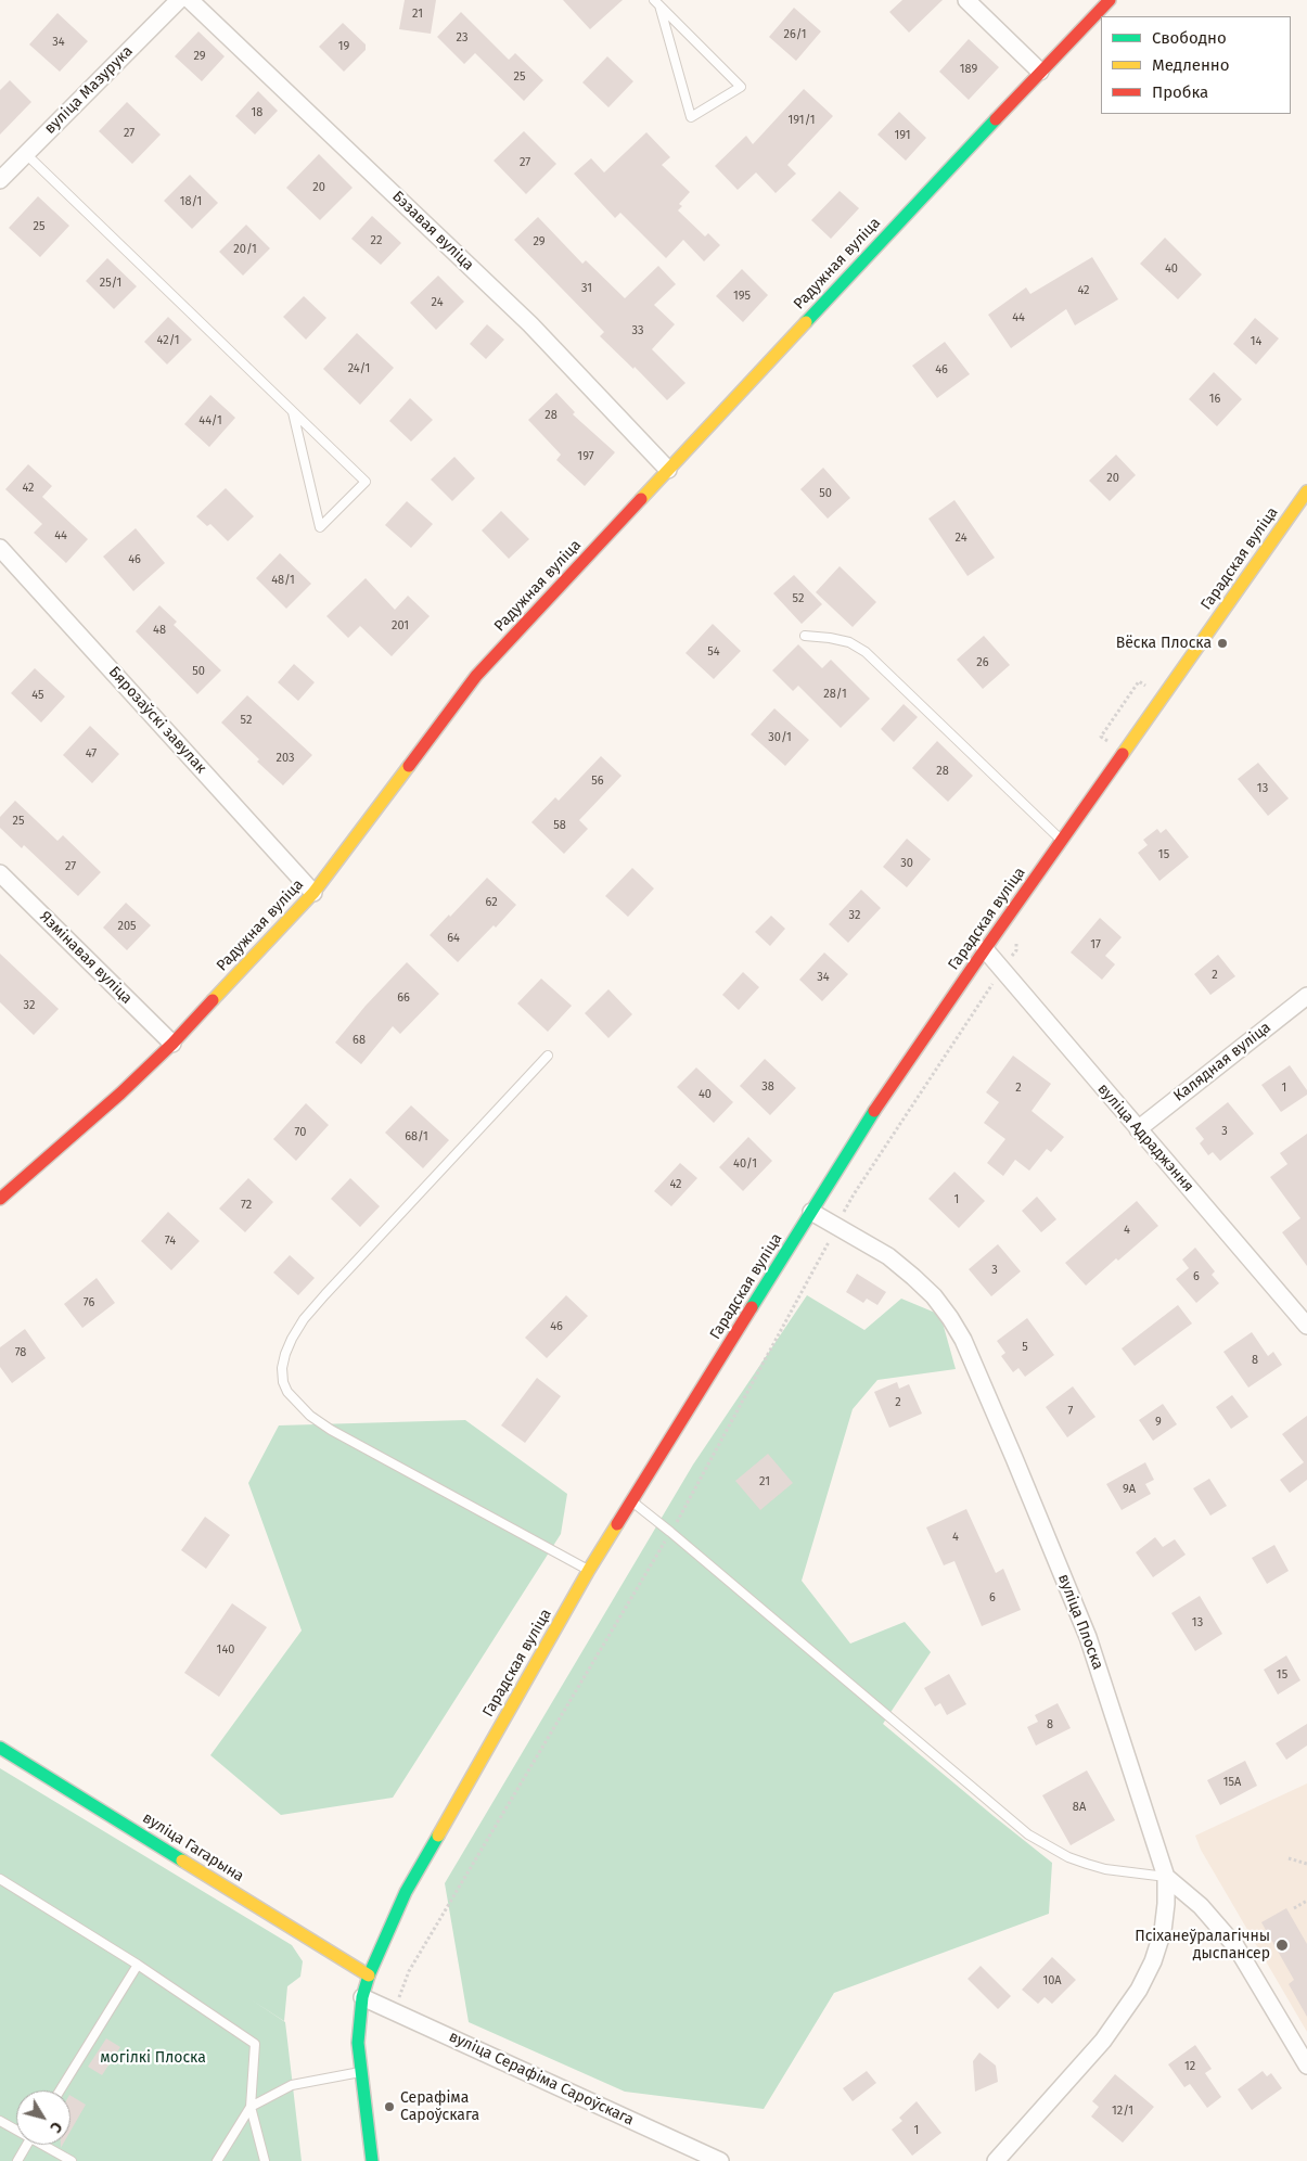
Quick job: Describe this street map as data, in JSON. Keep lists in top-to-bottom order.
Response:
{
  "streets": {
    "street": [
      "вуліца Мазурука",
      "Бэзавая вуліца",
      "Радужная вуліца",
      "Гарадская вуліца",
      "Бярозаўскі завулак",
      "Язмінавая вуліца",
      "Калядная вуліца",
      "вуліца Адраджэння",
      "вуліца Плоска",
      "вуліца Гагарына",
      "вуліца Серафіма Сароўскага"
    ]
  },
  "crossings": [
    ["Бэзавая вуліца", "Радужная вуліца"],
    ["Радужная вуліца", "Бярозаўскі завулак"],
    ["Радужная вуліца", "Язмінавая вуліца"],
    ["Гарадская вуліца", "вуліца Адраджэння"],
    ["Гарадская вуліца", "вуліца Плоска"],
    ["Гарадская вуліца", "вуліца Гагарына"],
    ["Гарадская вуліца", "вуліца Серафіма Сароўскага"],
    ["Калядная вуліца", "вуліца Адраджэння"]
  ],
  "parks": ["могілкі Плоска"],
  "places": ["Вёска Плоска", "Псіханеўралагічны дыспансер", "Серафіма Сароўскага"],
  "house_numbers": [
    "21",
    "26/1",
    "23",
    "34",
    "19",
    "29",
    "189",
    "25",
    "18",
    "191/1",
    "27",
    "191",
    "27",
    "20",
    "18/1",
    "25",
    "22",
    "29",
    "20/1",
    "40",
    "25/1",
    "31",
    "42",
    "195",
    "24",
    "44",
    "33",
    "42/1",
    "14",
    "24/1",
    "46",
    "16",
    "28",
    "44/1",
    "197",
    "20",
    "42",
    "50",
    "44",
    "24",
    "46",
    "48/1",
    "52",
    "201",
    "48",
    "54",
    "26",
    "50",
    "28/1",
    "45",
    "52",
    "30/1",
    "47",
    "203",
    "28",
    "56",
    "13",
    "25",
    "58",
    "15",
    "30",
    "27",
    "62",
    "32",
    "205",
    "64",
    "17",
    "2",
    "34",
    "66",
    "32",
    "68",
    "38",
    "2",
    "1",
    "40",
    "3",
    "70",
    "68/1",
    "40/1",
    "42",
    "1",
    "72",
    "4",
    "74",
    "3",
    "6",
    "76",
    "46",
    "5",
    "78",
    "8",
    "2",
    "7",
    "9",
    "21",
    "9А",
    "4",
    "6",
    "13",
    "140",
    "15",
    "8",
    "15А",
    "8А",
    "10А",
    "12",
    "12/1",
    "1"
  ],
  "legend": ["Свободно", "Медленно", "Пробка"],
  "north": "bottom right"
}
